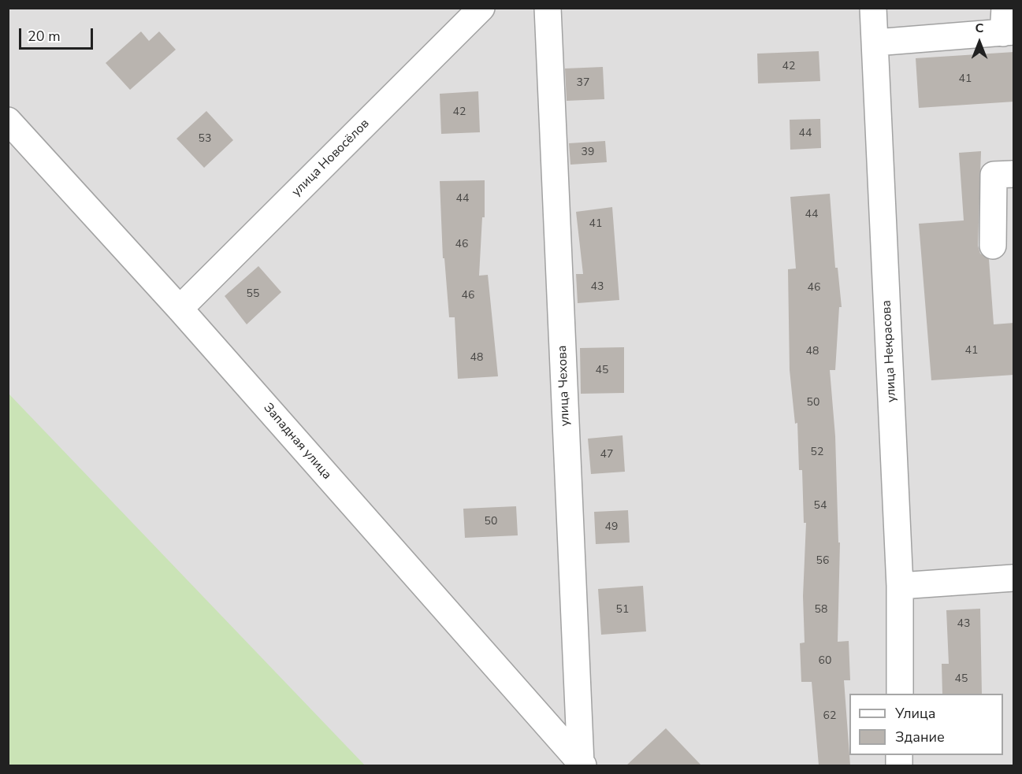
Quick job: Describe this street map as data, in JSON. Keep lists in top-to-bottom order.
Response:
{
  "streets": {
    "street": [
      "улица Новосёлов",
      "улица Некрасова",
      "улица Чехова",
      "Западная улица"
    ]
  },
  "crossings": [
    ["улица Новосёлов", "Западная улица"],
    ["улица Чехова", "Западная улица"]
  ],
  "house_numbers": [
    "42",
    "41",
    "37",
    "42",
    "44",
    "53",
    "39",
    "44",
    "44",
    "41",
    "46",
    "43",
    "46",
    "55",
    "46",
    "41",
    "48",
    "48",
    "45",
    "50",
    "52",
    "47",
    "54",
    "50",
    "49",
    "56",
    "51",
    "58",
    "43",
    "60",
    "45",
    "62"
  ],
  "legend": ["Улица", "Здание"],
  "scale_bar": "20 m",
  "north": "top"
}
